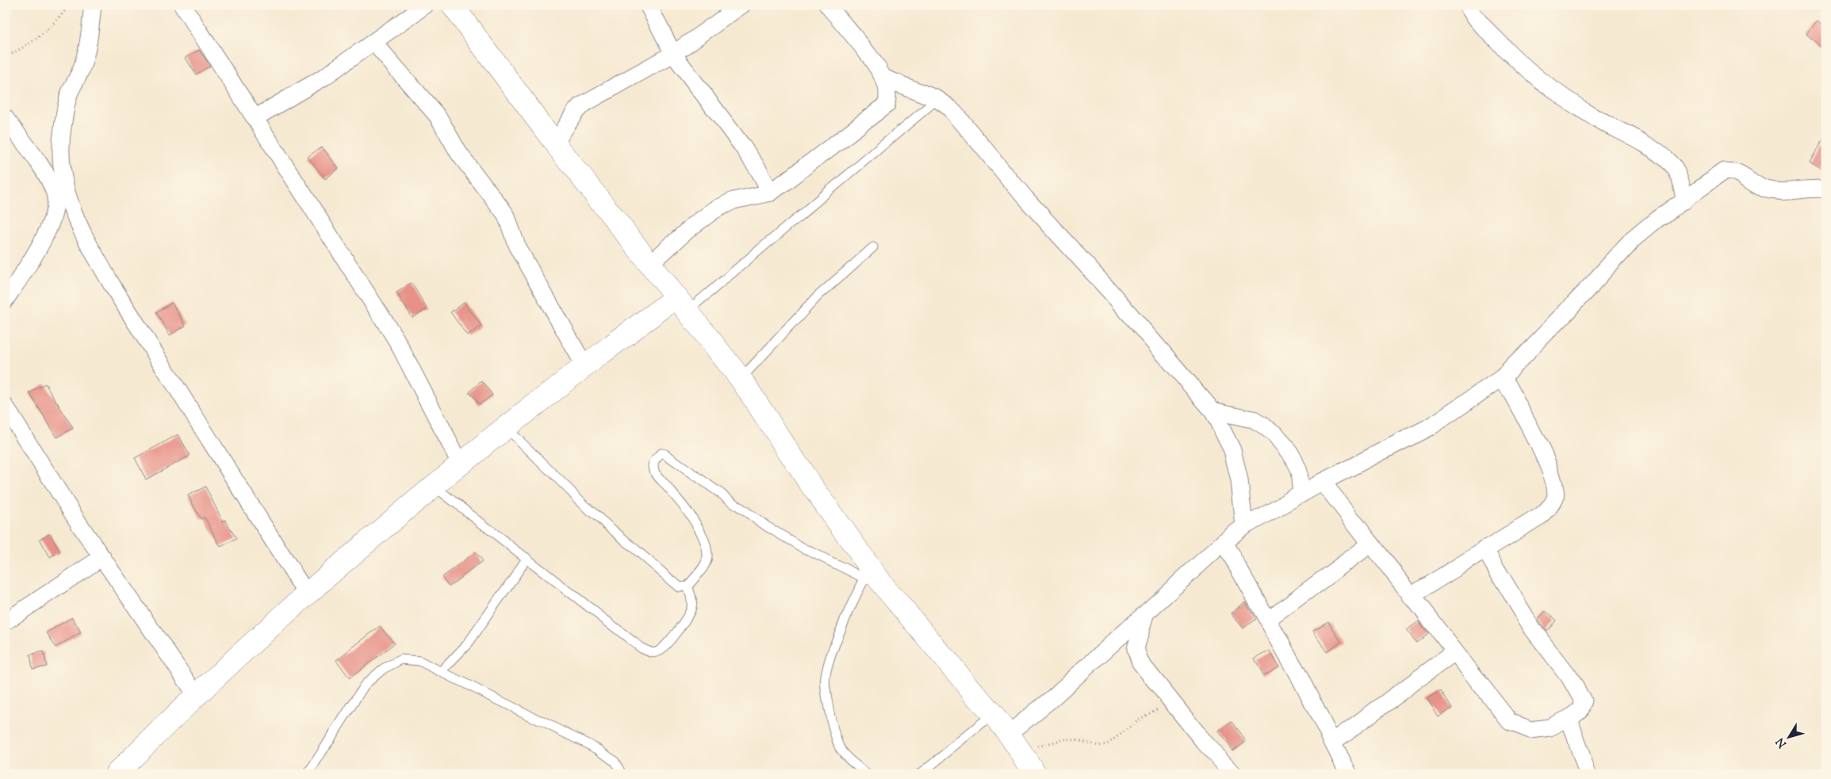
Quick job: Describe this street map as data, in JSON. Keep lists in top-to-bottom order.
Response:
{
  "north": "bottom left"
}
